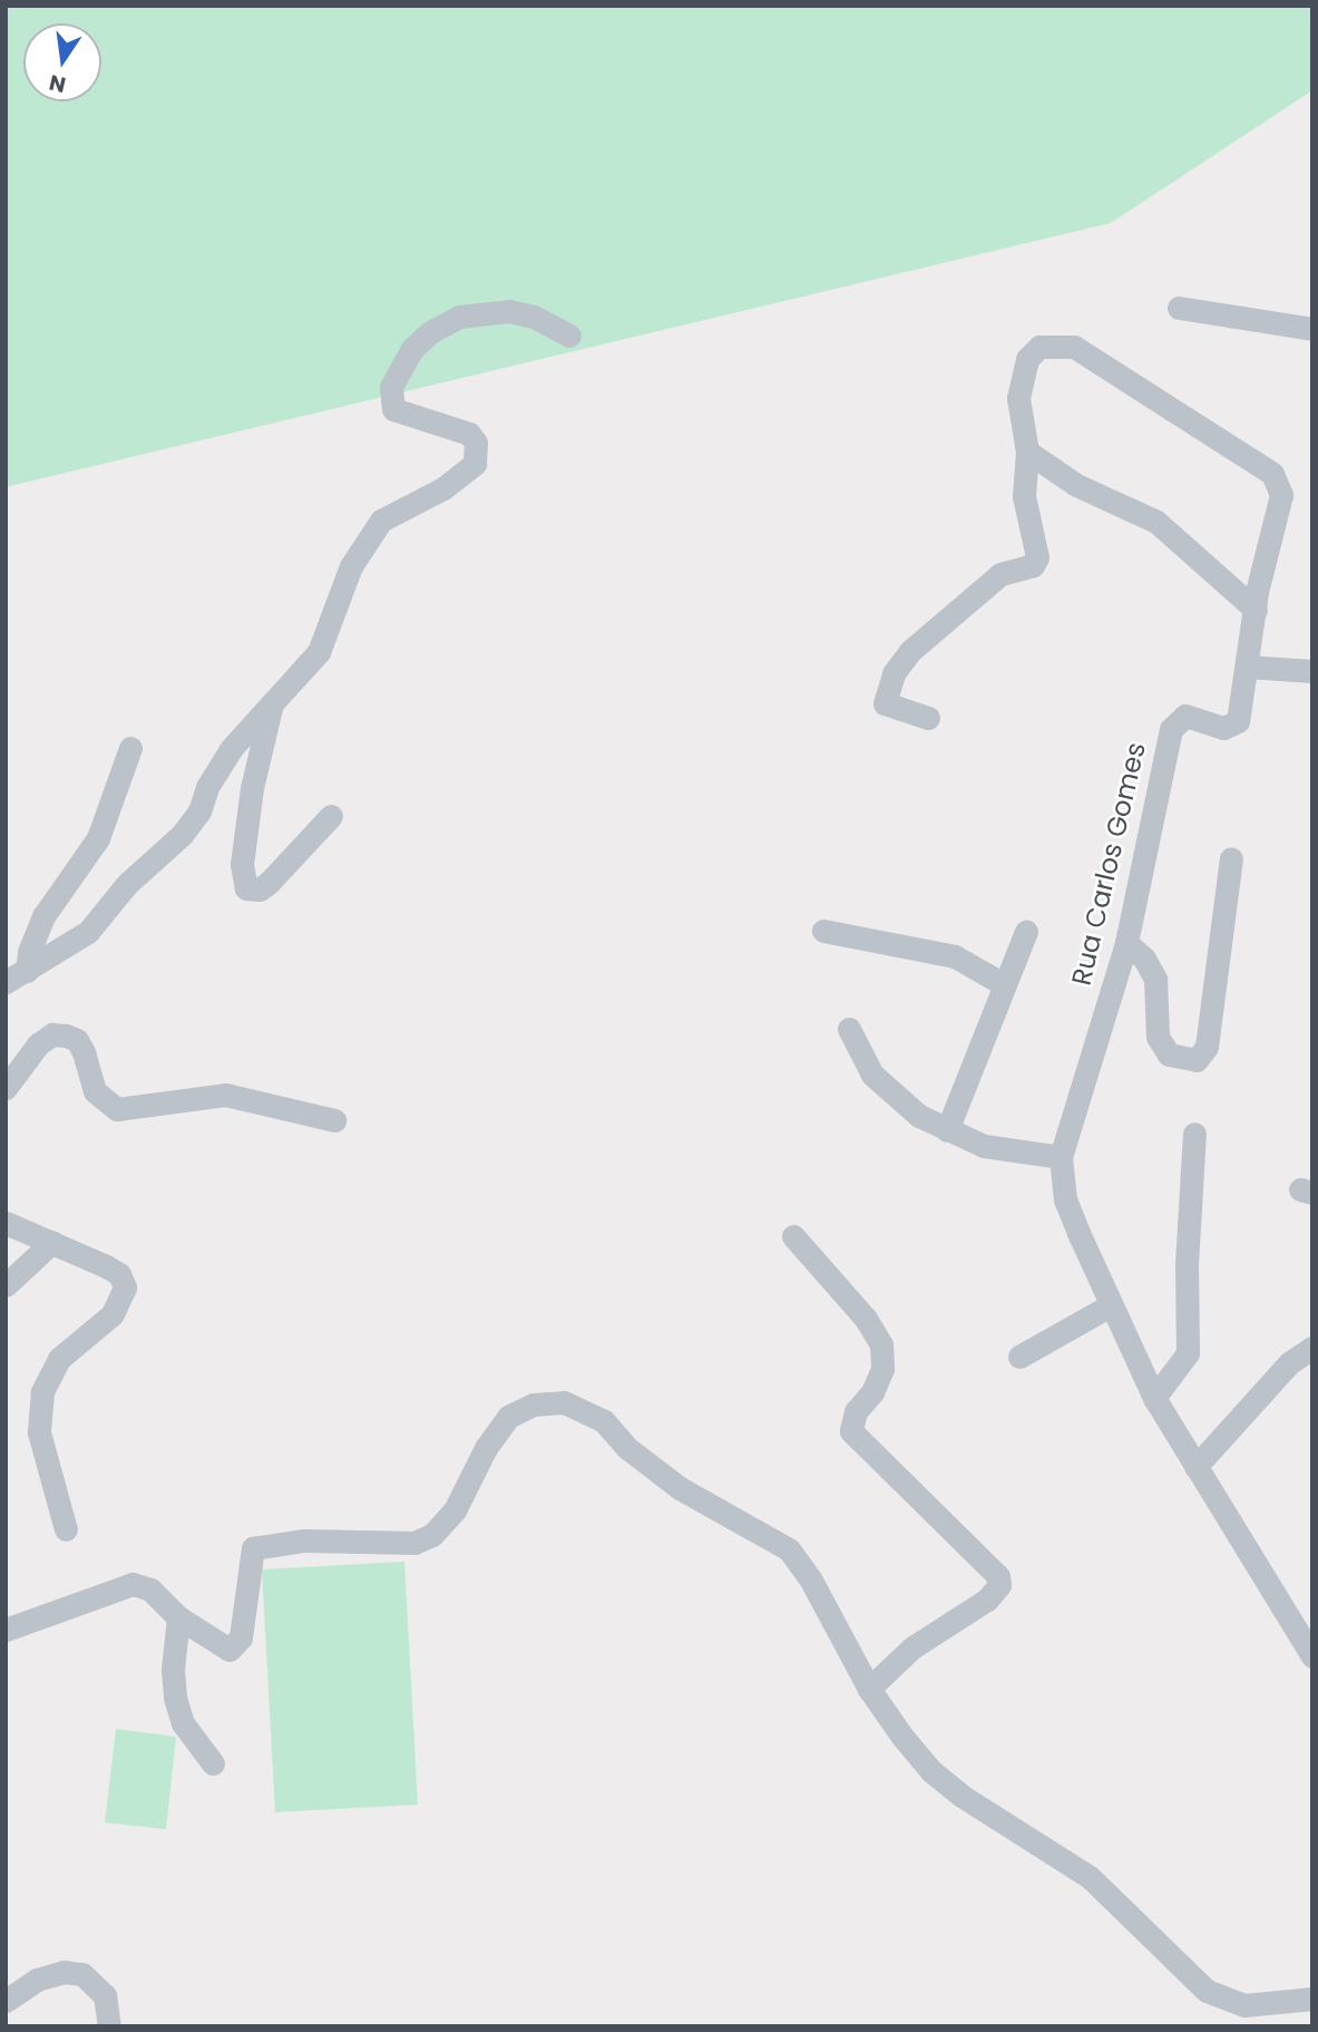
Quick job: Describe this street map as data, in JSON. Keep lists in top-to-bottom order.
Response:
{
  "streets": {
    "street": ["Rua Carlos Gomes"]
  },
  "north": "bottom"
}
